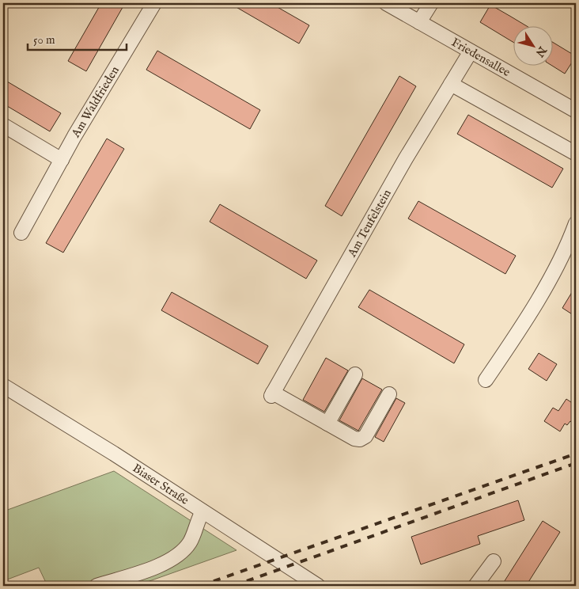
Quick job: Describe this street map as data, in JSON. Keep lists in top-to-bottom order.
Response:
{
  "streets": {
    "street": [
      "Friedensallee",
      "Am Waldfrieden",
      "Am Teufelstein",
      "Biaser Straße"
    ]
  },
  "crossings": [
    ["Friedensallee", "Am Teufelstein"]
  ],
  "scale_bar": "50 m",
  "north": "bottom right"
}
